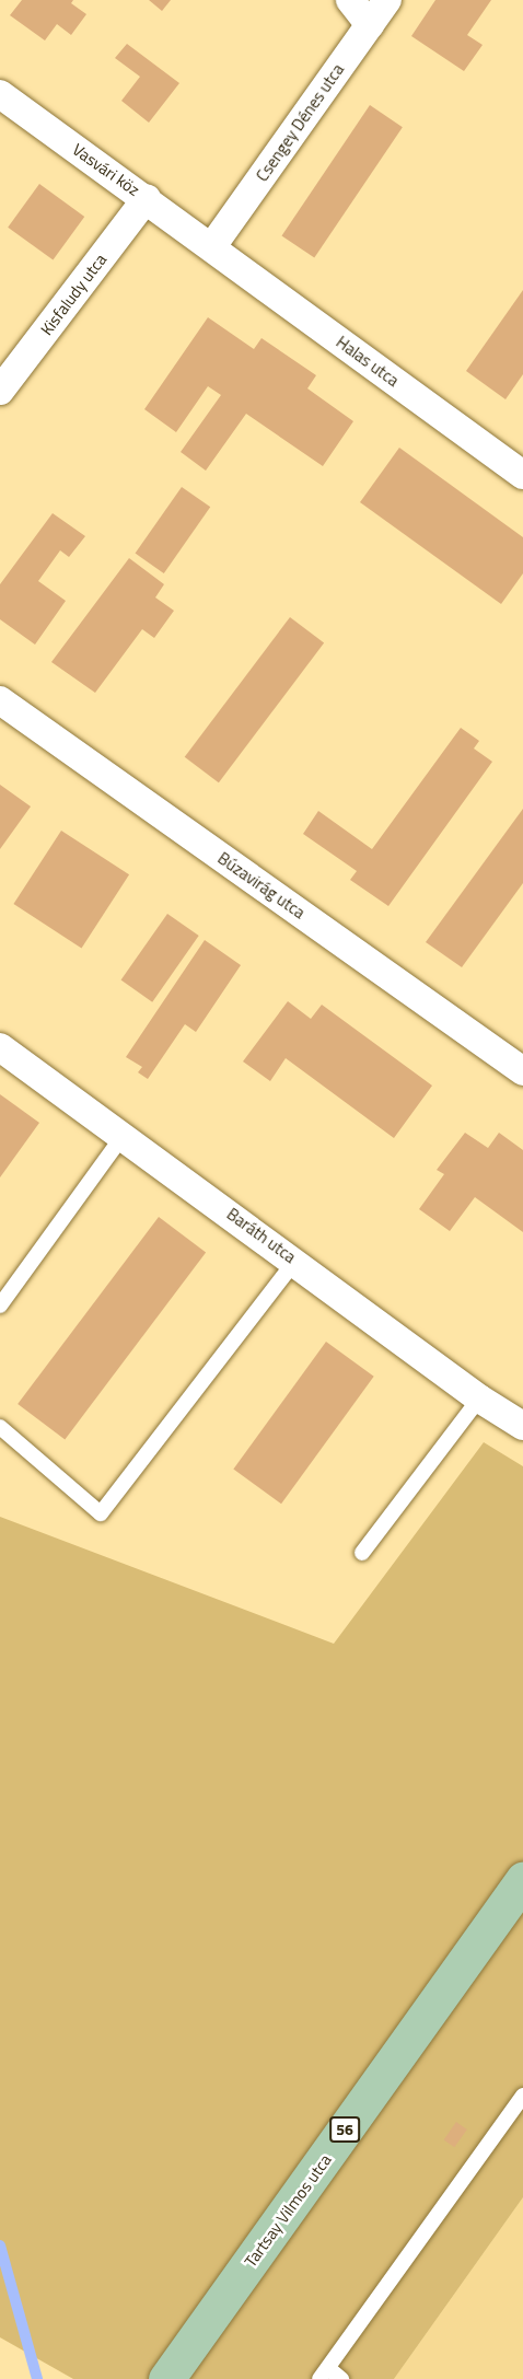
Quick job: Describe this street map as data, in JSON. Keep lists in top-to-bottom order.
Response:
{
  "streets": {
    "main road": ["56", "Tartsay Vilmos utca"],
    "street": [
      "Csengey Dénes utca",
      "Vasvári köz",
      "Kisfaludy utca",
      "Halas utca",
      "Búzavirág utca",
      "Baráth utca"
    ]
  },
  "crossings": [
    ["Csengey Dénes utca", "Vasvári köz"],
    ["Csengey Dénes utca", "Halas utca"],
    ["Vasvári köz", "Kisfaludy utca"],
    ["Vasvári köz", "Halas utca"]
  ]
}
